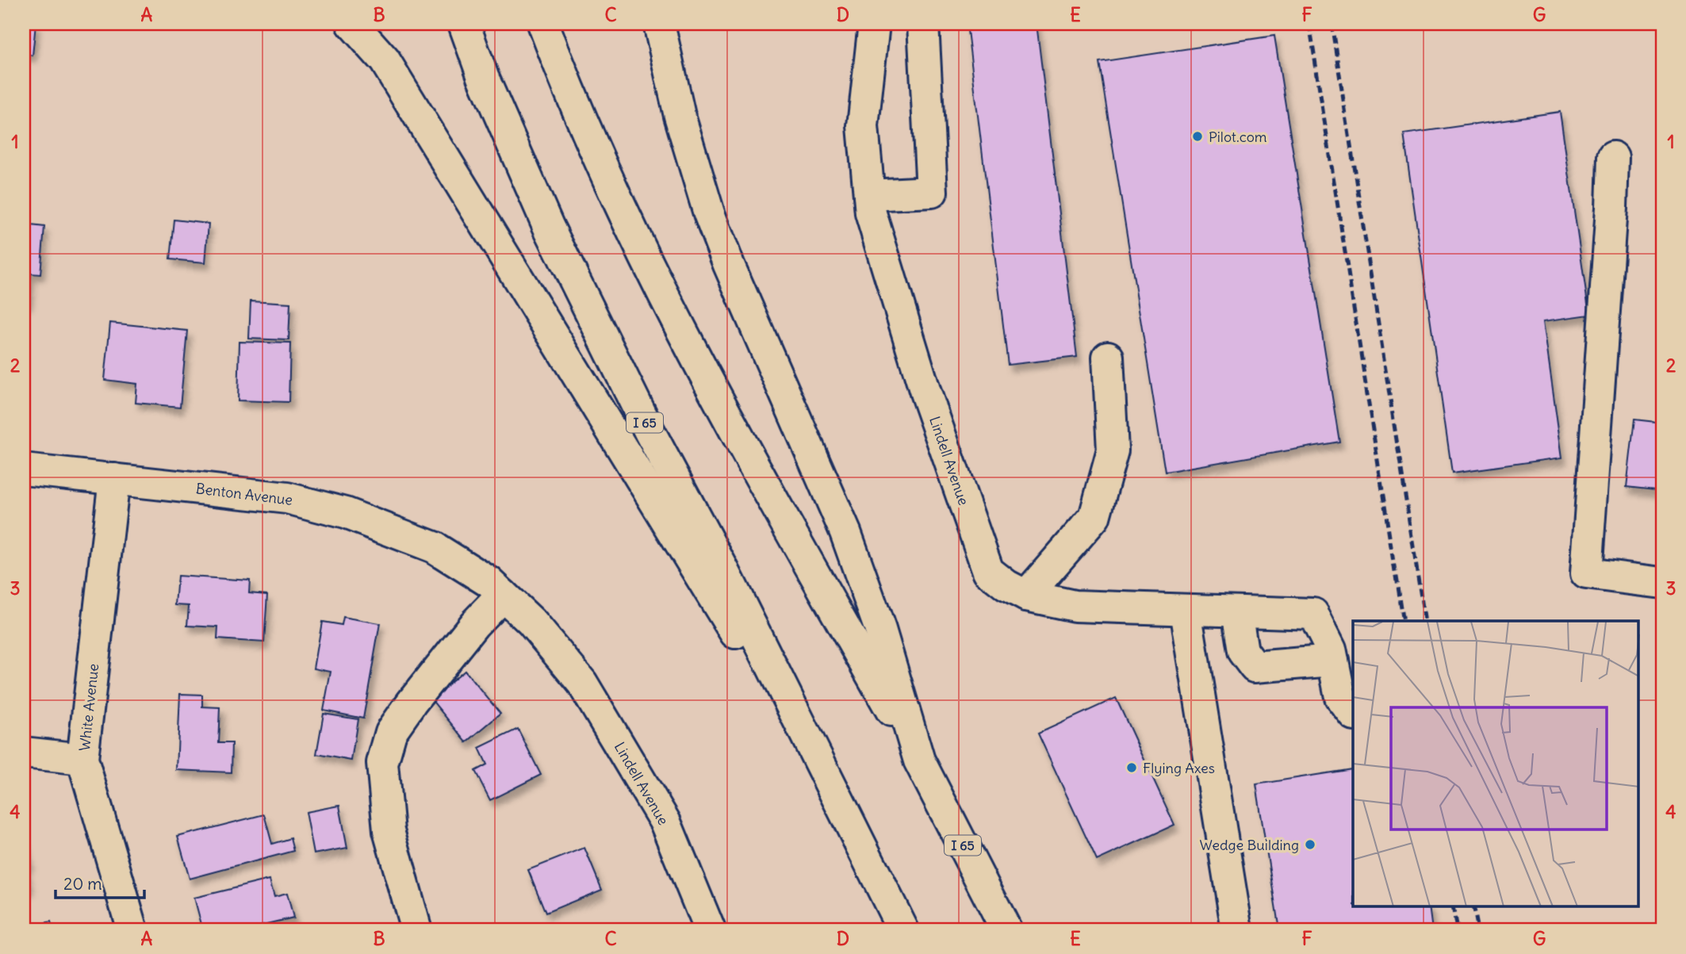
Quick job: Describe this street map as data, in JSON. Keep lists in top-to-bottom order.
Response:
{
  "streets": {
    "main road": [
      "I 65",
      "Lindell Avenue",
      "Benton Avenue",
      "White Avenue"
    ]
  },
  "crossings": [
    ["Lindell Avenue", "Benton Avenue"],
    ["Benton Avenue", "White Avenue"]
  ],
  "places": ["Pilot.com", "Flying Axes", "Wedge Building"],
  "scale_bar": "20 m",
  "grid": {
    "columns": [
      "A",
      "B",
      "C",
      "D",
      "E",
      "F",
      "G"
    ],
    "rows": [
      "1",
      "2",
      "3",
      "4"
    ]
  }
}
